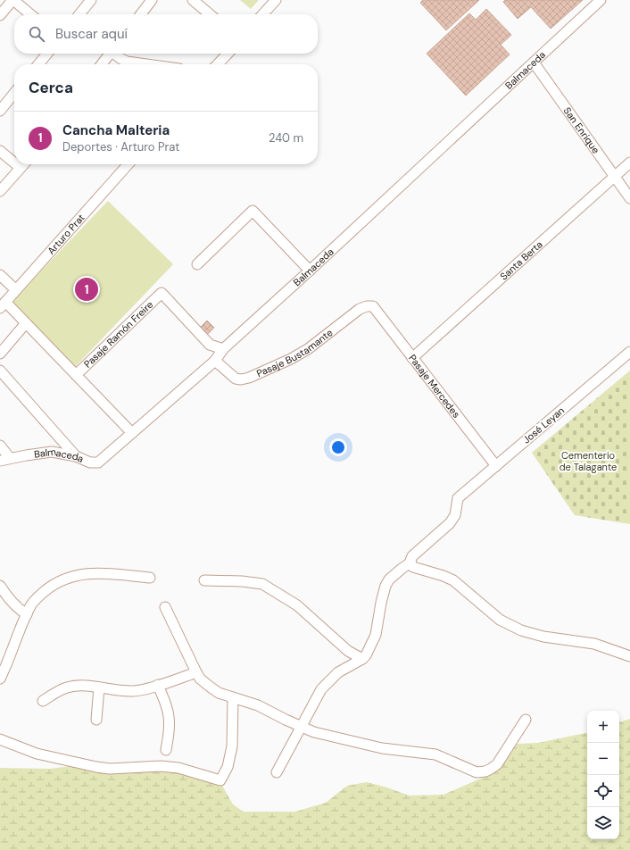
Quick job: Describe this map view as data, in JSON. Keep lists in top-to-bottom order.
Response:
{
  "streets": {
    "street": [
      "Balmaceda",
      "San Enrique",
      "Arturo Prat",
      "Santa Berta",
      "Pasaje Ramón Freire",
      "Pasaje Bustamante",
      "Pasaje Mercedes",
      "José Leyan"
    ]
  },
  "crossings": [
    ["Balmaceda", "San Enrique"],
    ["Balmaceda", "Pasaje Ramón Freire"],
    ["Balmaceda", "Pasaje Bustamante"],
    ["San Enrique", "Santa Berta"],
    ["Santa Berta", "Pasaje Mercedes"],
    ["Pasaje Bustamante", "Pasaje Mercedes"],
    ["Pasaje Mercedes", "José Leyan"]
  ],
  "parks": ["Cementerio de Talagante"],
  "page": {
    "search": "Buscar aquí",
    "heading": "Cerca",
    "list": [
      {
        "mark": "1",
        "name": "Cancha Malteria",
        "note": "Deportes · Arturo Prat",
        "value": "240 m"
      }
    ],
    "pins": "1",
    "map_buttons": ["+", "−"]
  }
}
